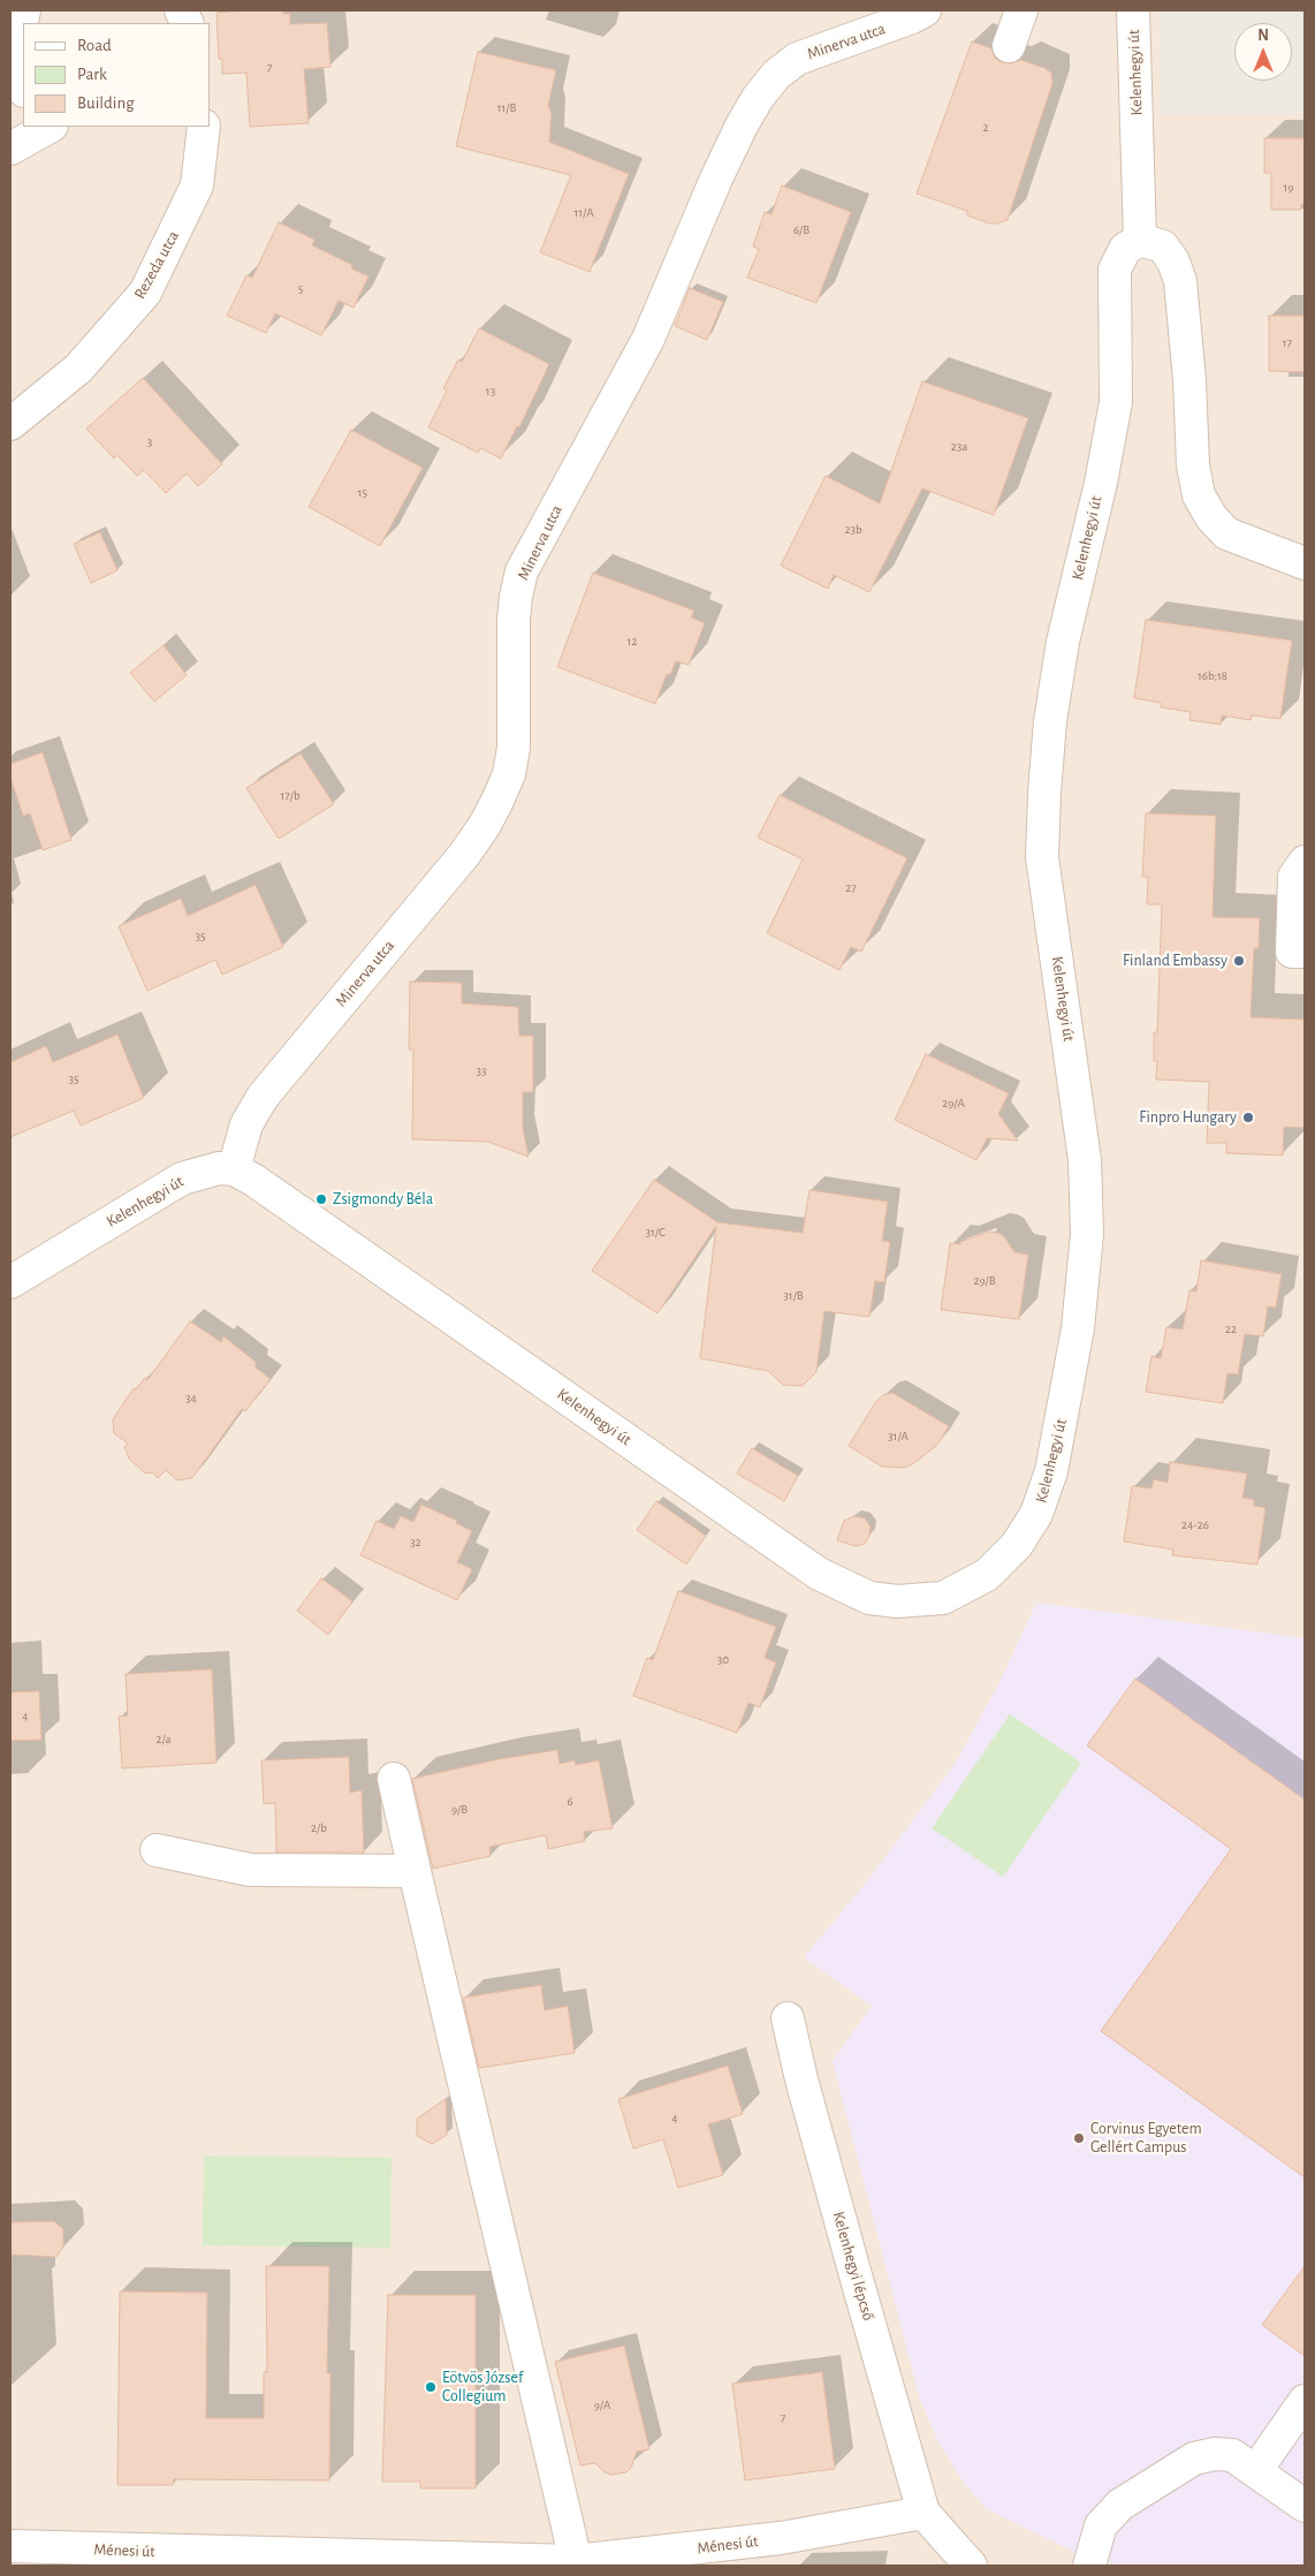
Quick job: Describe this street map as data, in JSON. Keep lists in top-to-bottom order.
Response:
{
  "streets": {
    "street": [
      "Minerva utca",
      "Kelenhegyi út",
      "Rezeda utca",
      "Kelenhegyi lépcső",
      "Ménesi út"
    ]
  },
  "crossings": [
    ["Minerva utca", "Kelenhegyi út"],
    ["Kelenhegyi lépcső", "Ménesi út"]
  ],
  "places": [
    "Finland Embassy",
    "Finpro Hungary",
    "Zsigmondy Béla",
    "Corvinus Egyetem Gellért Campus",
    "Eötvös József Collegium"
  ],
  "house_numbers": [
    "7",
    "11/B",
    "2",
    "19",
    "11/A",
    "6/B",
    "5",
    "17",
    "13",
    "3",
    "23a",
    "15",
    "23b",
    "12",
    "16b;18",
    "17/b",
    "27",
    "35",
    "33",
    "35",
    "29/A",
    "31/C",
    "29/B",
    "31/B",
    "22",
    "34",
    "31/A",
    "24-26",
    "32",
    "30",
    "4",
    "2/a",
    "6",
    "9/B",
    "2/b",
    "4",
    "9/A",
    "7"
  ],
  "legend": ["Road", "Park", "Building"],
  "north": "top"
}
